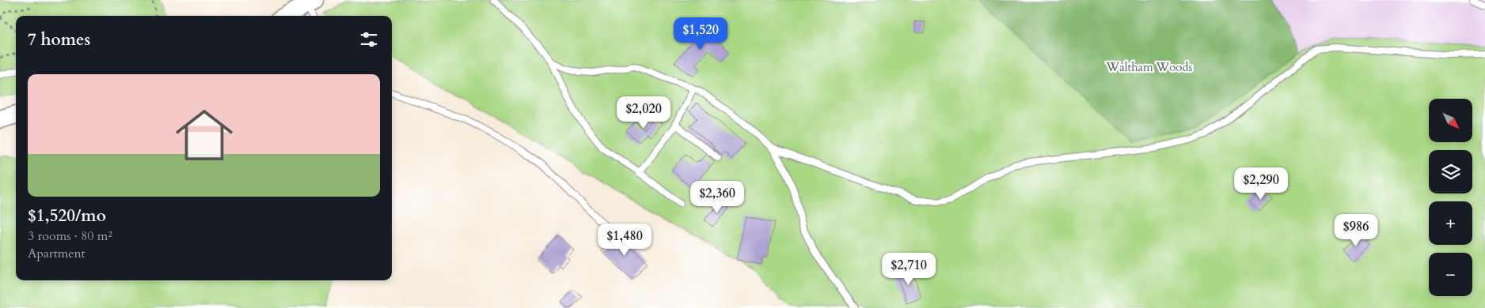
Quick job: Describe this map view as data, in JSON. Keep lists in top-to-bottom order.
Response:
{
  "parks": ["Waltham Woods"],
  "north": "bottom right",
  "page": {
    "heading": "7 homes",
    "price": [
      "$1,520",
      "$2,020",
      "$2,290",
      "$2,360",
      "$986",
      "$1,480",
      "$2,710"
    ],
    "list": [
      {
        "name": "$1,520/mo",
        "note": "3 rooms · 80 m² · Apartment"
      }
    ],
    "map_buttons": ["+", "−"]
  }
}
